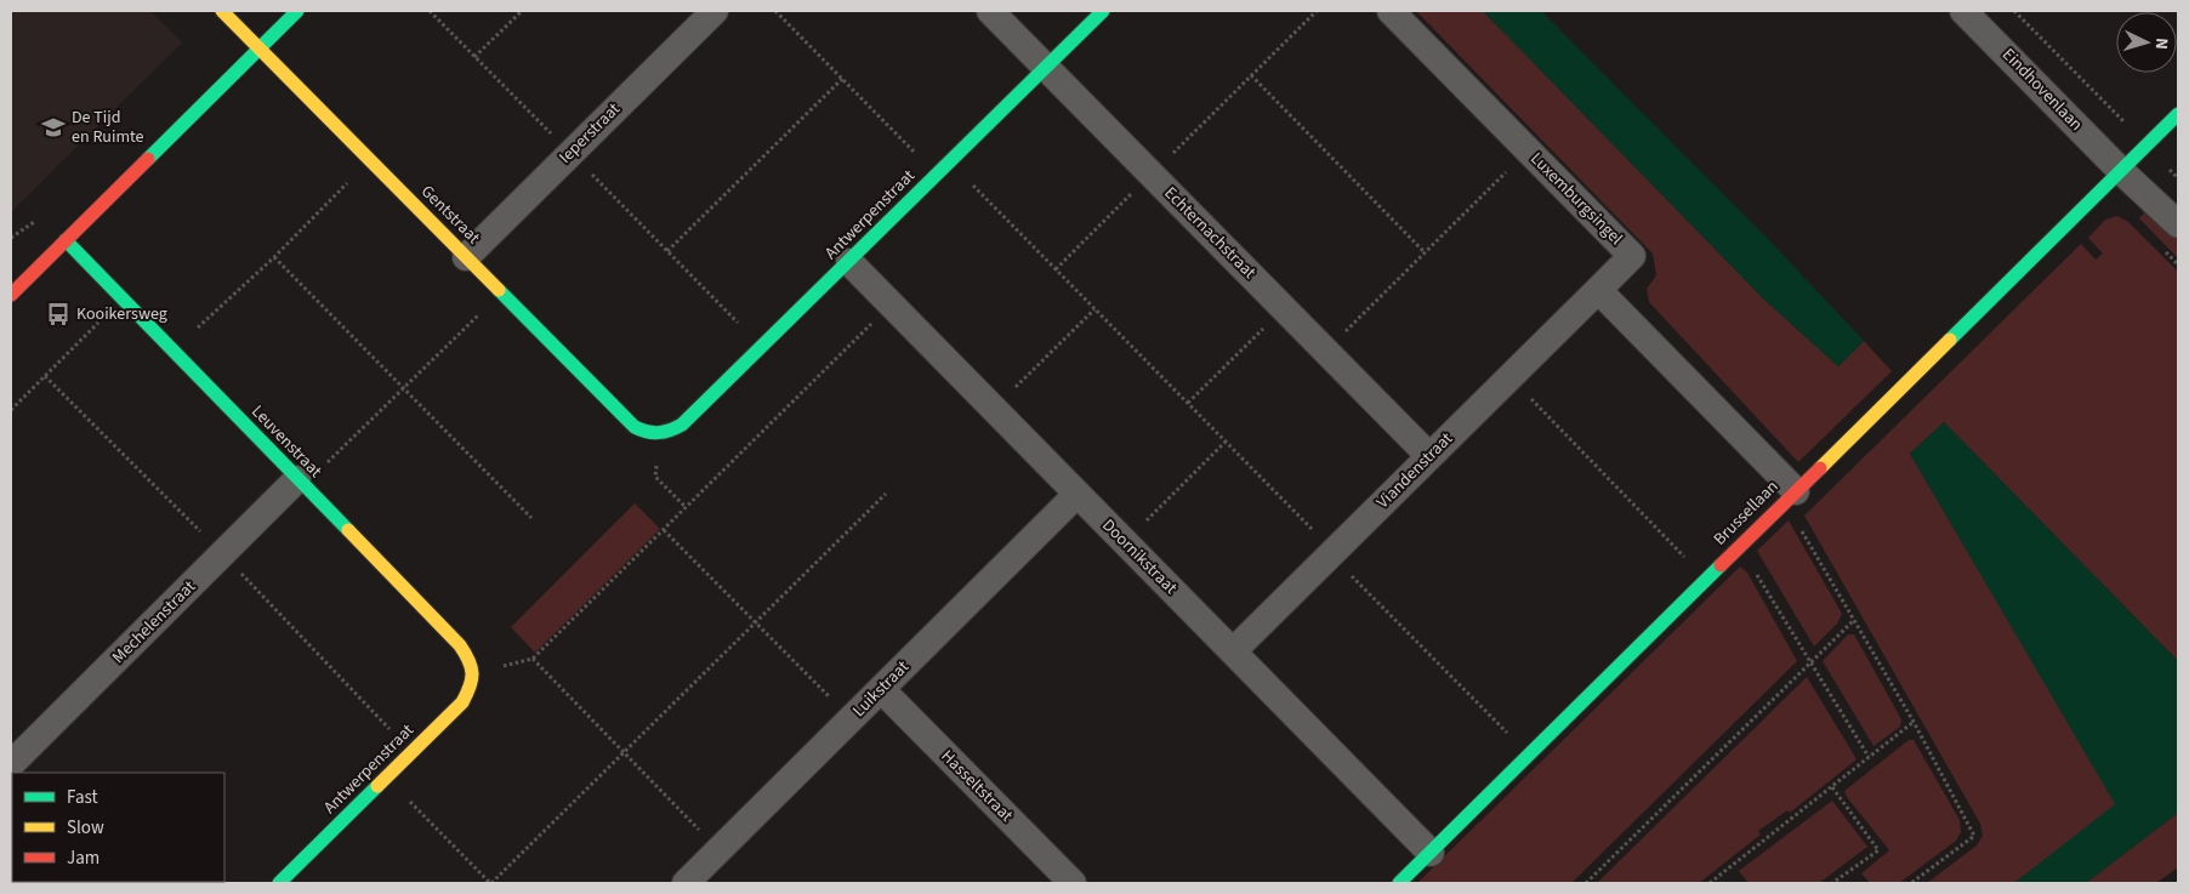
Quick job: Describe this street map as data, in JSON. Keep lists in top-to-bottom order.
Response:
{
  "streets": {
    "street": [
      "Eindhovenlaan",
      "Ieperstraat",
      "Luxemburgsingel",
      "Gentstraat",
      "Antwerpenstraat",
      "Echternachstraat",
      "Leuvenstraat",
      "Viandenstraat",
      "Brussellaan",
      "Doornikstraat",
      "Mechelenstraat",
      "Luikstraat",
      "Hasseltstraat"
    ]
  },
  "crossings": [
    ["Eindhovenlaan", "Brussellaan"],
    ["Ieperstraat", "Gentstraat"],
    ["Luxemburgsingel", "Viandenstraat"],
    ["Gentstraat", "Antwerpenstraat"],
    ["Antwerpenstraat", "Echternachstraat"],
    ["Antwerpenstraat", "Leuvenstraat"],
    ["Antwerpenstraat", "Doornikstraat"],
    ["Echternachstraat", "Viandenstraat"],
    ["Leuvenstraat", "Mechelenstraat"],
    ["Viandenstraat", "Doornikstraat"],
    ["Brussellaan", "Doornikstraat"],
    ["Doornikstraat", "Luikstraat"],
    ["Luikstraat", "Hasseltstraat"]
  ],
  "places": {
    "school or university": ["De Tijd en Ruimte"],
    "bus stop": ["Kooikersweg"]
  },
  "legend": ["Fast", "Slow", "Jam"],
  "north": "right"
}
